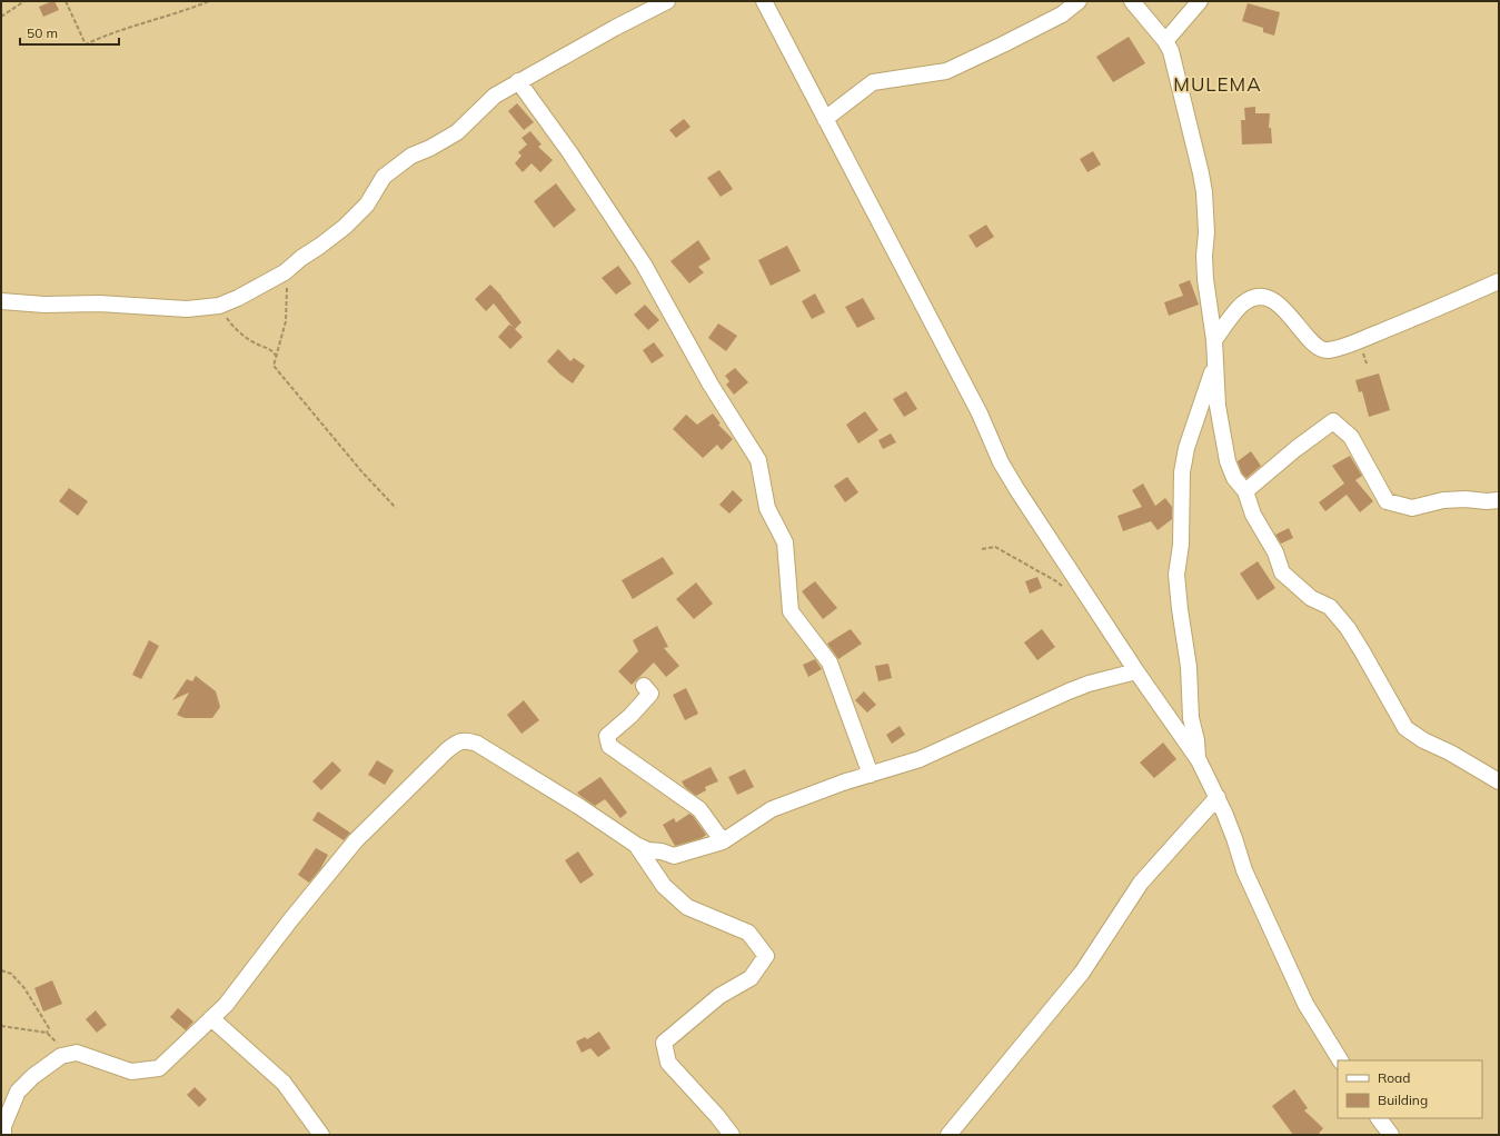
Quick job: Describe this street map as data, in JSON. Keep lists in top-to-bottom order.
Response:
{
  "districts": ["MULEMA"],
  "legend": ["Road", "Building"],
  "scale_bar": "50 m"
}
